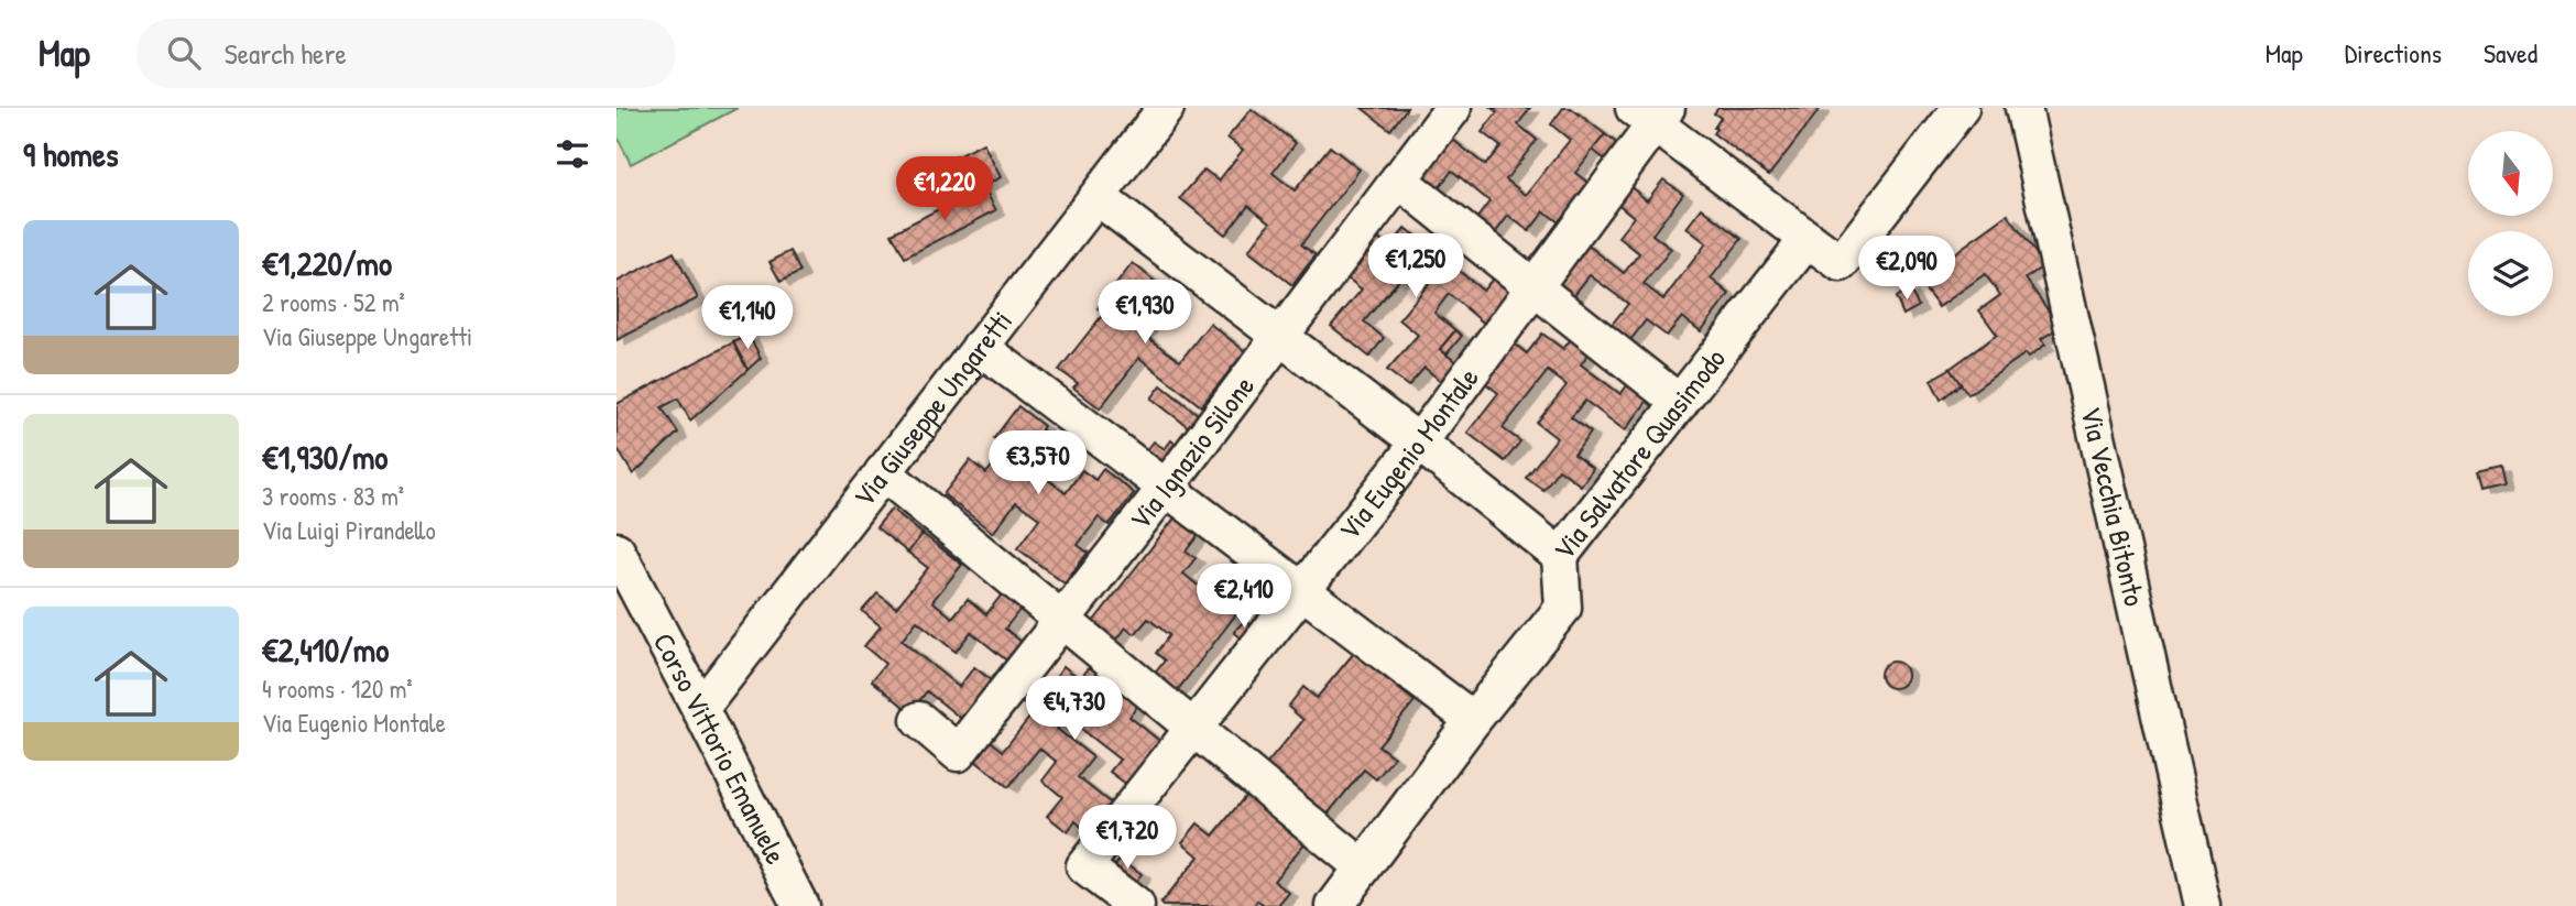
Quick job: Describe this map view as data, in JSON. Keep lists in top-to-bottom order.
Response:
{
  "streets": {
    "street": [
      "Via Giuseppe Ungaretti",
      "Via Ignazio Silone",
      "Via Eugenio Montale",
      "Via Salvatore Quasimodo",
      "Via Vecchia Bitonto",
      "Corso Vittorio Emanuele"
    ]
  },
  "crossings": [
    ["Via Giuseppe Ungaretti", "Corso Vittorio Emanuele"]
  ],
  "north": "bottom",
  "page": {
    "header": "Map",
    "search": "Search here",
    "nav": ["Map", "Directions", "Saved"],
    "heading": "9 homes",
    "price": [
      "€1,220",
      "€1,250",
      "€2,090",
      "€1,930",
      "€1,140",
      "€3,570",
      "€2,410",
      "€4,730",
      "€1,720"
    ],
    "list": [
      {
        "name": "€1,220/mo",
        "note": "2 rooms · 52 m² · Via Giuseppe Ungaretti"
      },
      {
        "name": "€1,930/mo",
        "note": "3 rooms · 83 m² · Via Luigi Pirandello"
      },
      {
        "name": "€2,410/mo",
        "note": "4 rooms · 120 m² · Via Eugenio Montale"
      }
    ]
  }
}
